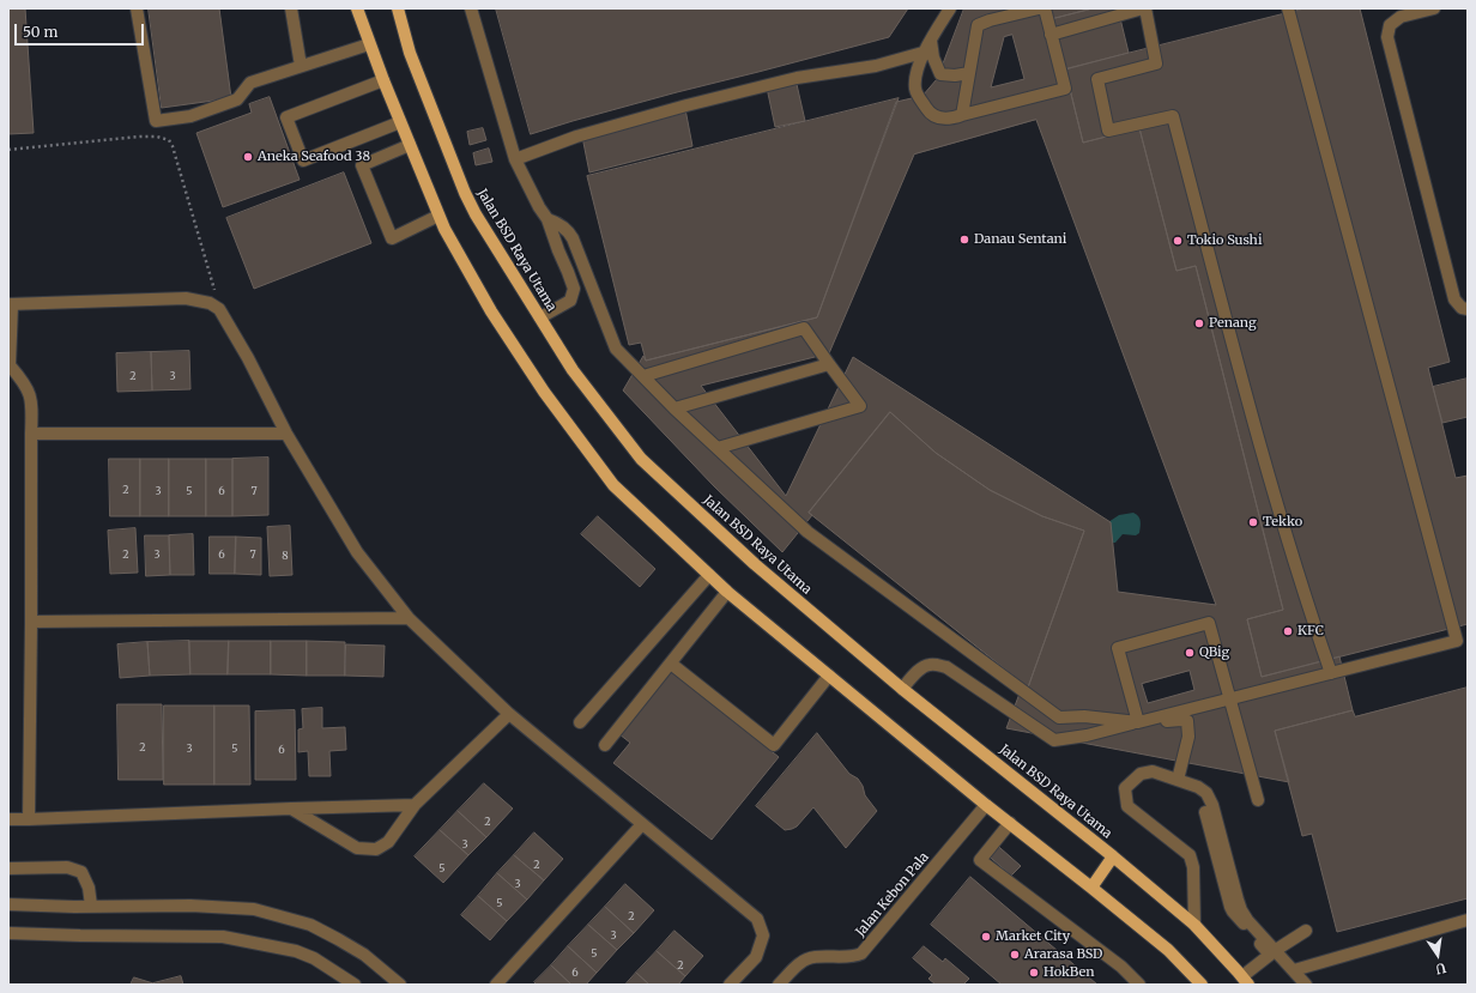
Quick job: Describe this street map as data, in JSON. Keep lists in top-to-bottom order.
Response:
{
  "streets": {
    "main road": ["Jalan BSD Raya Utama"],
    "street": ["Jalan Kebon Pala"]
  },
  "places": [
    "Aneka Seafood 38",
    "Danau Sentani",
    "Tokio Sushi",
    "Penang",
    "Tekko",
    "KFC",
    "QBig",
    "Market City",
    "Ararasa BSD",
    "HokBen"
  ],
  "house_numbers": [
    "2",
    "3",
    "2",
    "3",
    "5",
    "6",
    "7",
    "2",
    "3",
    "6",
    "7",
    "8",
    "2",
    "3",
    "5",
    "6",
    "2",
    "3",
    "2",
    "5",
    "3",
    "5",
    "2",
    "3",
    "5",
    "2",
    "6"
  ],
  "scale_bar": "50 m",
  "north": "bottom"
}
